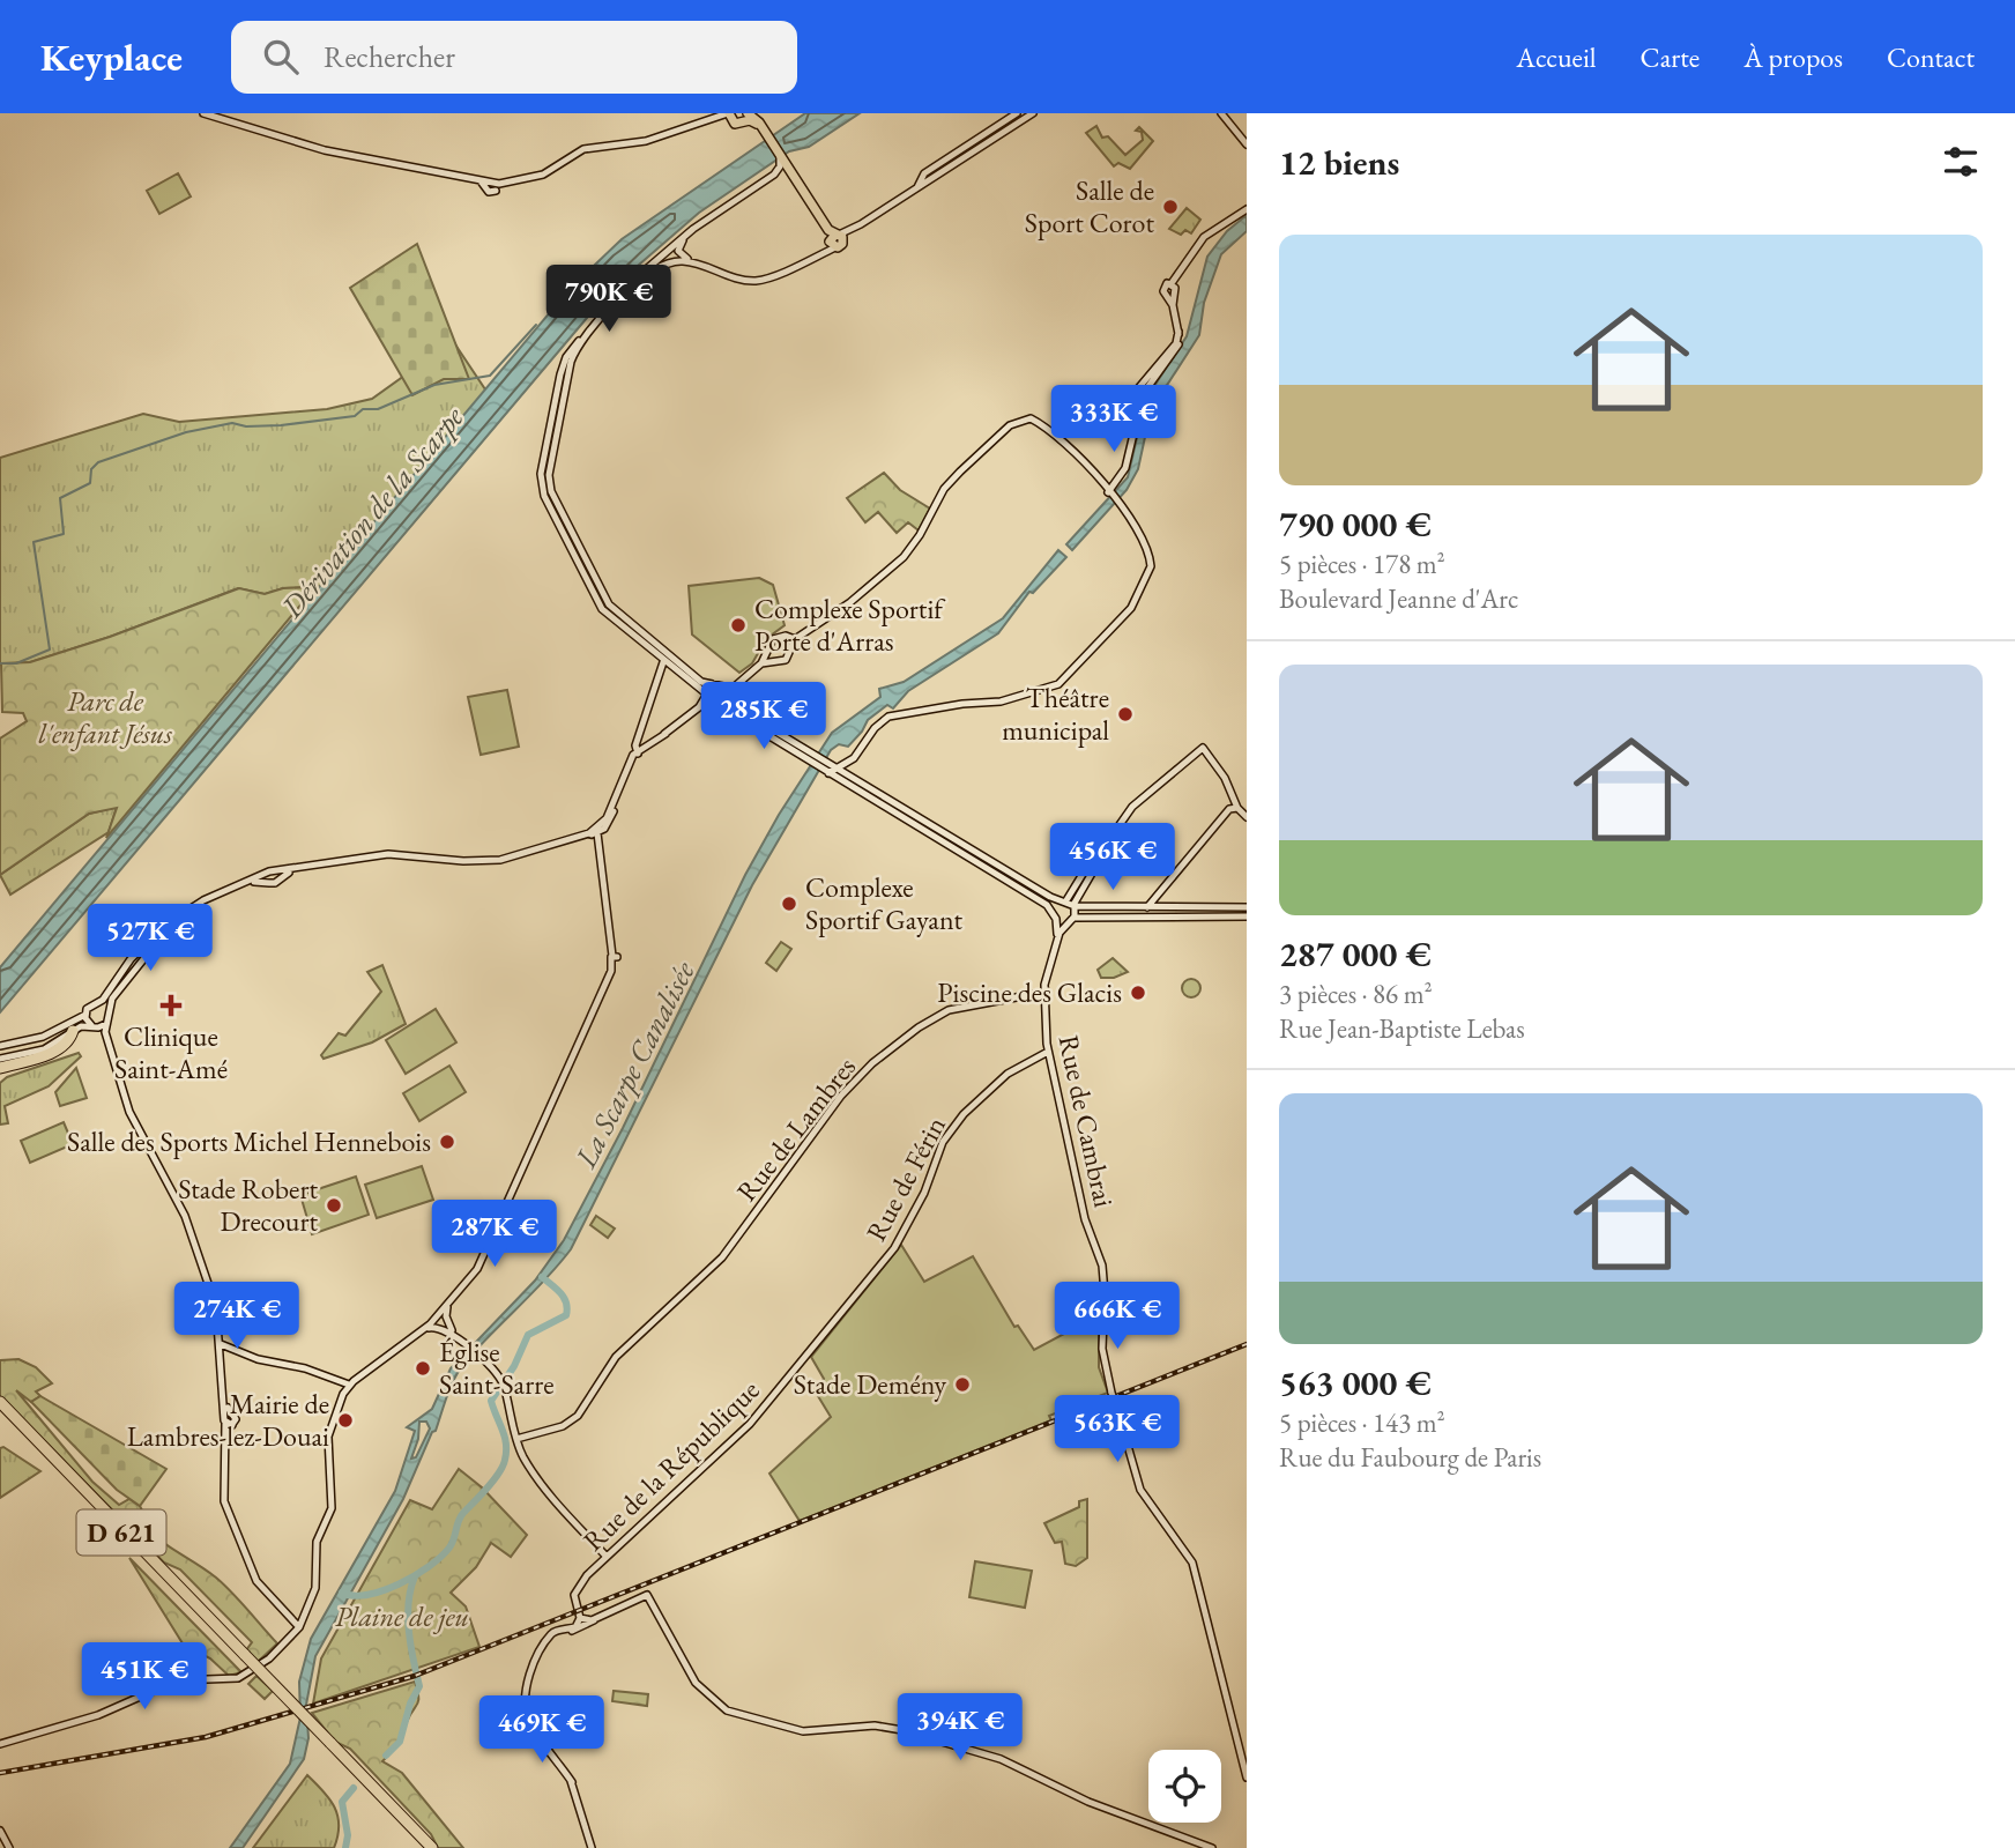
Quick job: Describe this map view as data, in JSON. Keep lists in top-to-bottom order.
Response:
{
  "streets": {
    "highway": ["D 621"],
    "main road": [
      "Rue de Cambrai",
      "Rue de Lambres",
      "Rue de Férin",
      "Rue de la République"
    ]
  },
  "crossings": [
    ["Rue de Cambrai", "Rue de Lambres"],
    ["Rue de Cambrai", "Rue de Férin"],
    ["Rue de Férin", "Rue de la République"]
  ],
  "water": ["Dérivation de la Scarpe", "La Scarpe Canalisée"],
  "parks": ["Parc de l'enfant Jésus", "Plaine de jeu"],
  "places": {
    "other": [
      "Salle de Sport Corot",
      "Complexe Sportif Porte d'Arras",
      "Théâtre municipal",
      "Complexe Sportif Gayant",
      "Piscine des Glacis",
      "Salle des Sports Michel Hennebois",
      "Stade Robert Drecourt",
      "Église Saint-Sarre",
      "Stade Demény",
      "Mairie de Lambres-lez-Douai"
    ],
    "health": ["Clinique Saint-Amé"]
  },
  "page": {
    "header": "Keyplace",
    "search": "Rechercher",
    "nav": [
      "Accueil",
      "Carte",
      "À propos",
      "Contact"
    ],
    "heading": "12 biens",
    "list": [
      {
        "name": "790 000 €",
        "note": "5 pièces · 178 m² · Boulevard Jeanne d'Arc"
      },
      {
        "name": "287 000 €",
        "note": "3 pièces · 86 m² · Rue Jean-Baptiste Lebas"
      },
      {
        "name": "563 000 €",
        "note": "5 pièces · 143 m² · Rue du Faubourg de Paris"
      }
    ],
    "price": [
      "790K €",
      "333K €",
      "285K €",
      "456K €",
      "527K €",
      "287K €",
      "274K €",
      "666K €",
      "563K €",
      "451K €",
      "394K €",
      "469K €"
    ]
  }
}
